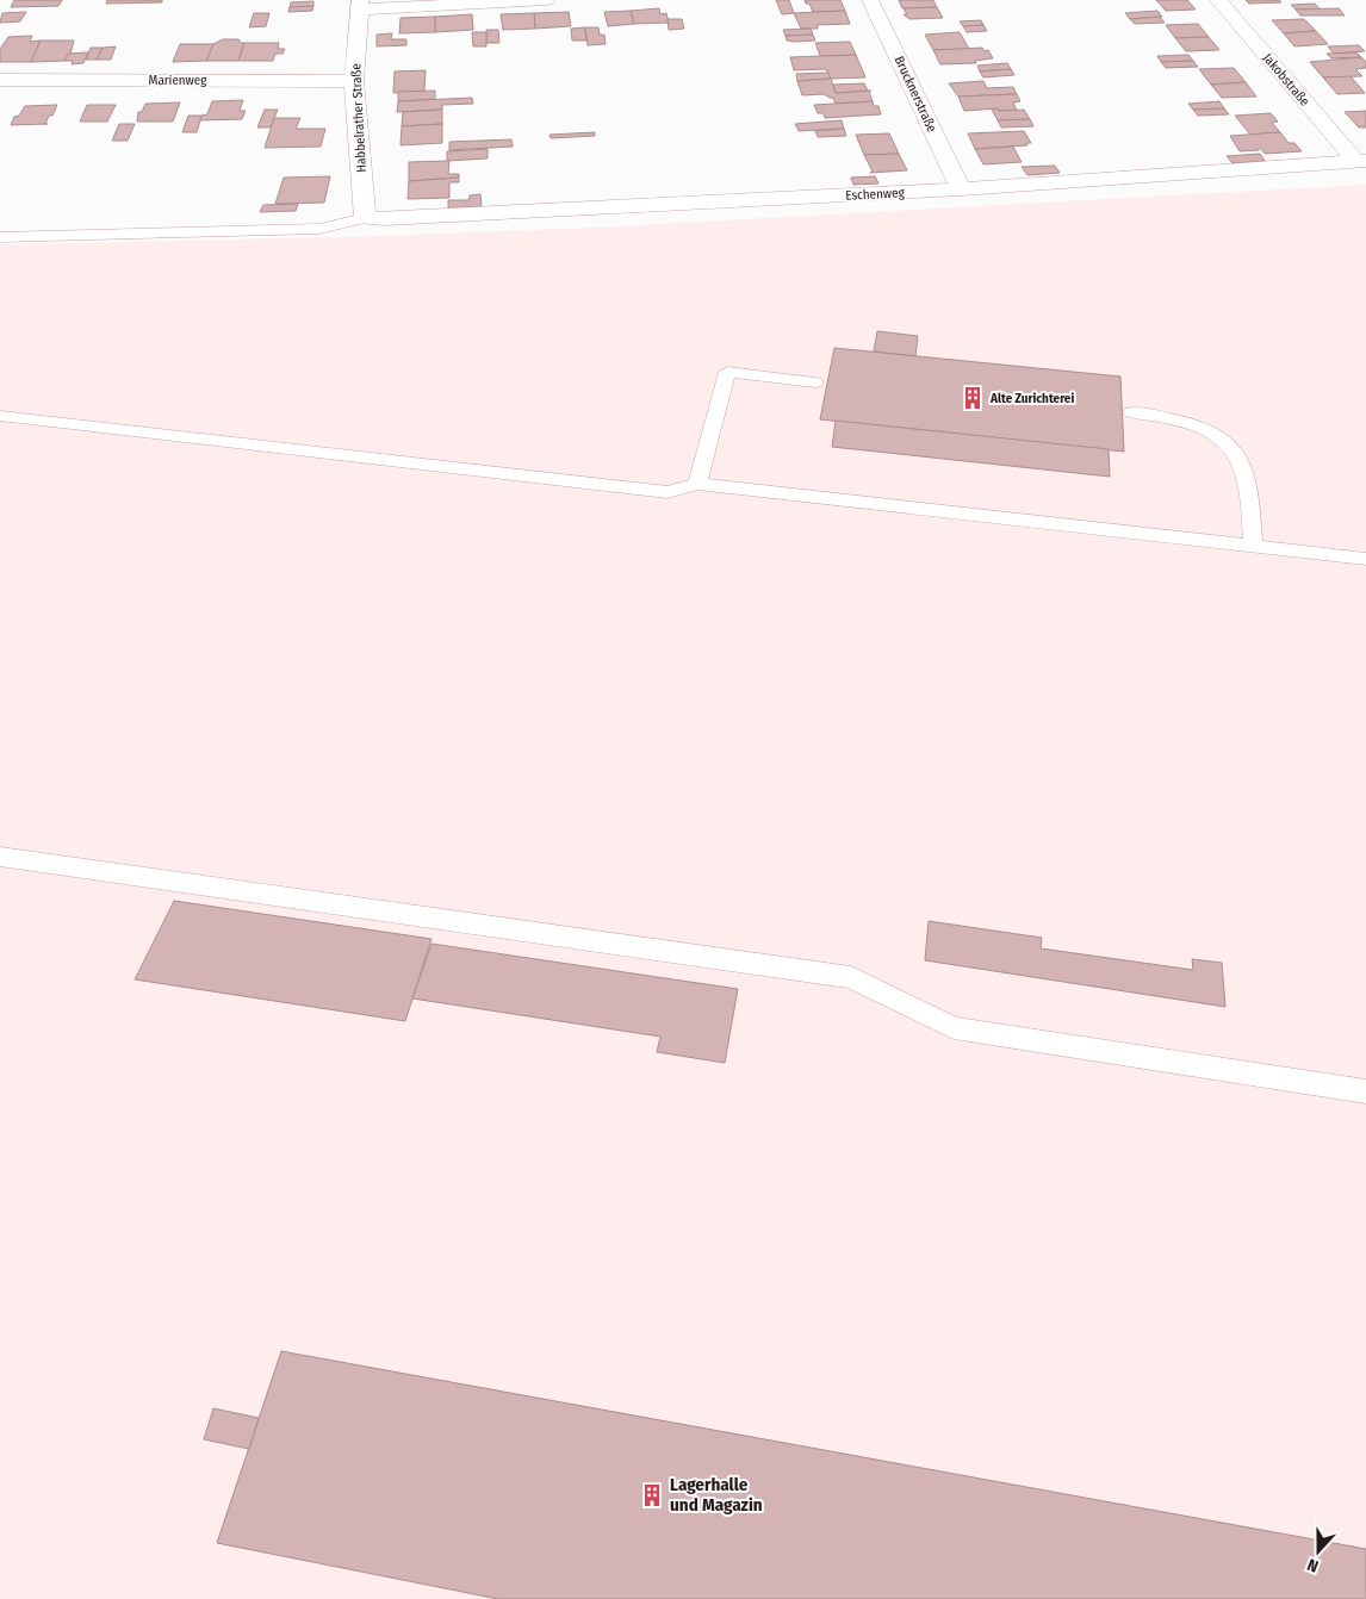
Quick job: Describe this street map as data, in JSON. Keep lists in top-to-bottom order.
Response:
{
  "streets": {
    "street": [
      "Marienweg",
      "Jakobstraße",
      "Brucknerstraße",
      "Habbelrather Straße",
      "Eschenweg"
    ]
  },
  "crossings": [
    ["Marienweg", "Habbelrather Straße"],
    ["Jakobstraße", "Eschenweg"],
    ["Brucknerstraße", "Eschenweg"],
    ["Habbelrather Straße", "Eschenweg"]
  ],
  "places": {
    "building": ["Alte Zurichterei", "Lagerhalle und Magazin"]
  },
  "north": "bottom"
}
